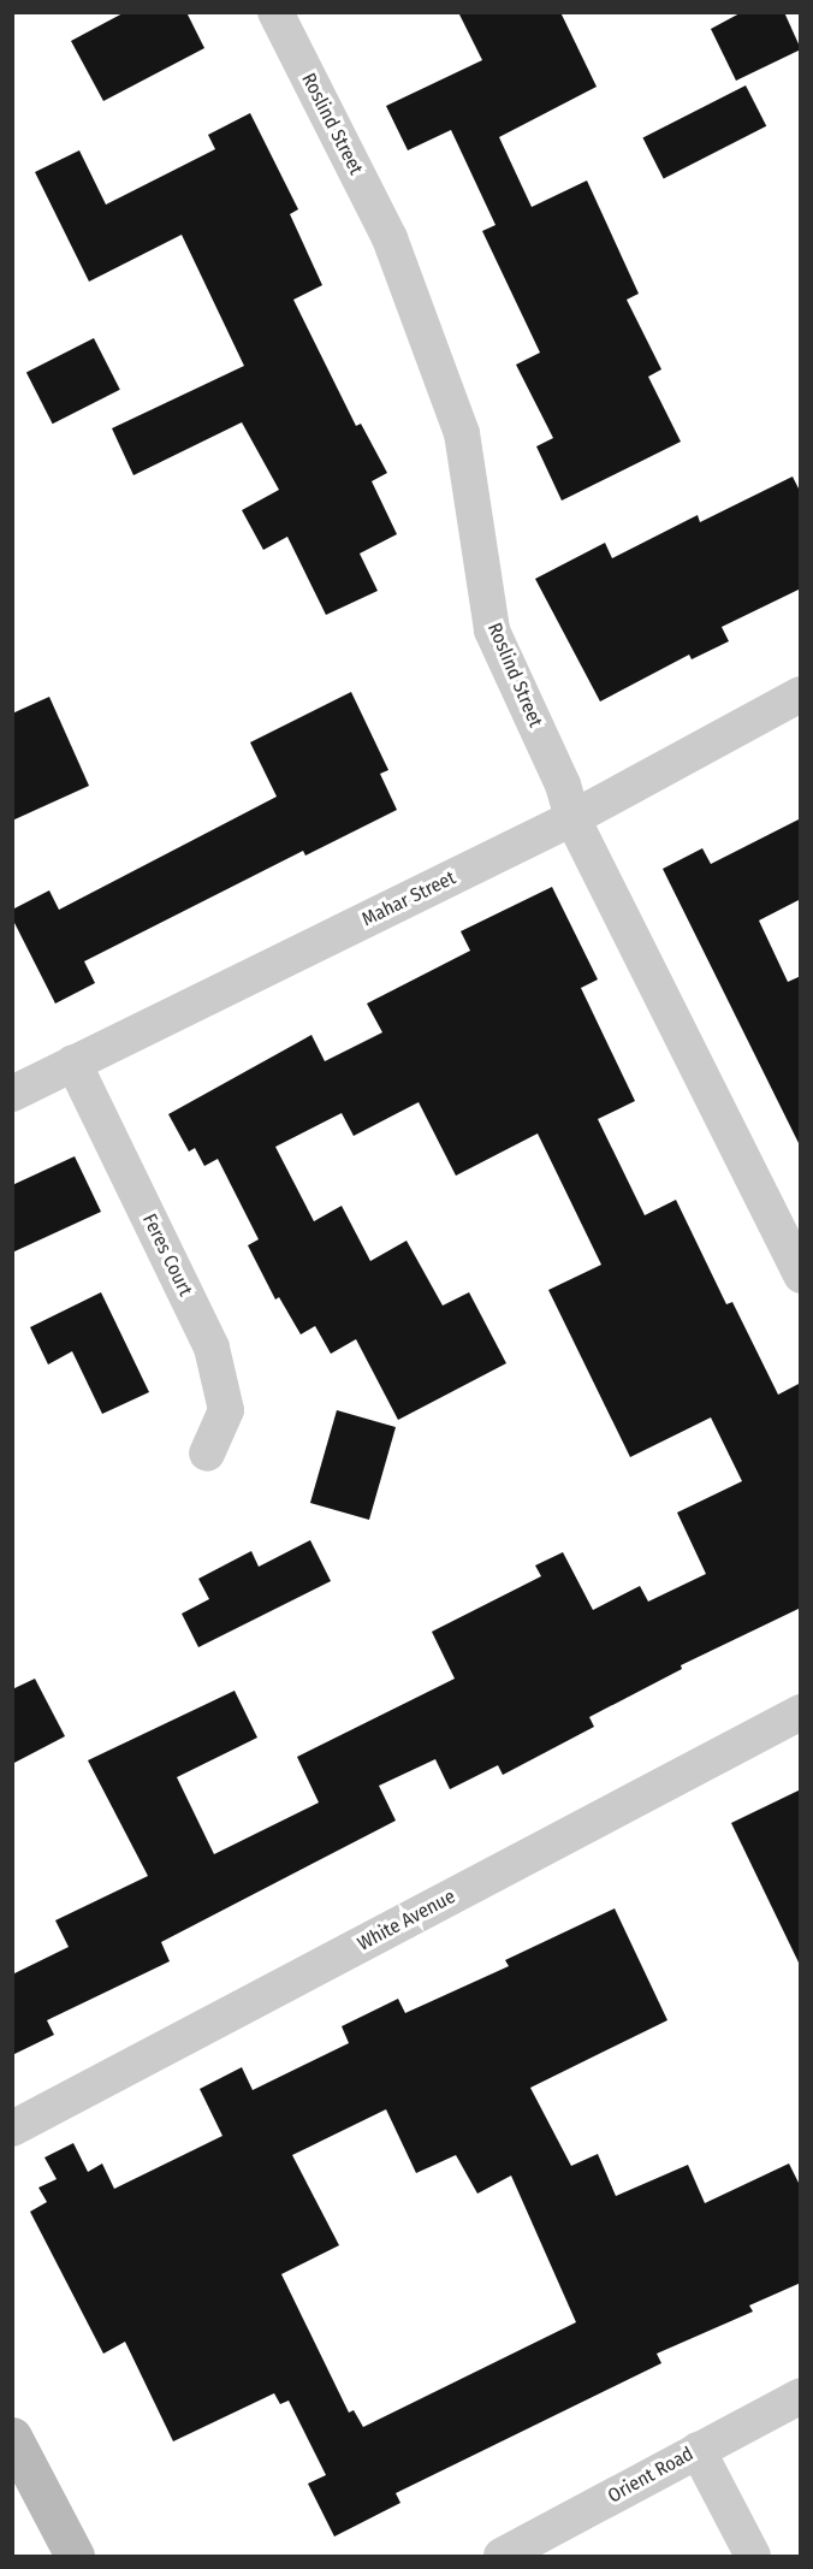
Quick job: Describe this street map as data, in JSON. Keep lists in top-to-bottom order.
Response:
{
  "streets": {
    "street": [
      "Roslind Street",
      "Mahar Street",
      "Feres Court",
      "White Avenue",
      "Orient Road"
    ]
  },
  "crossings": [
    ["Roslind Street", "Mahar Street"],
    ["Mahar Street", "Feres Court"]
  ]
}
